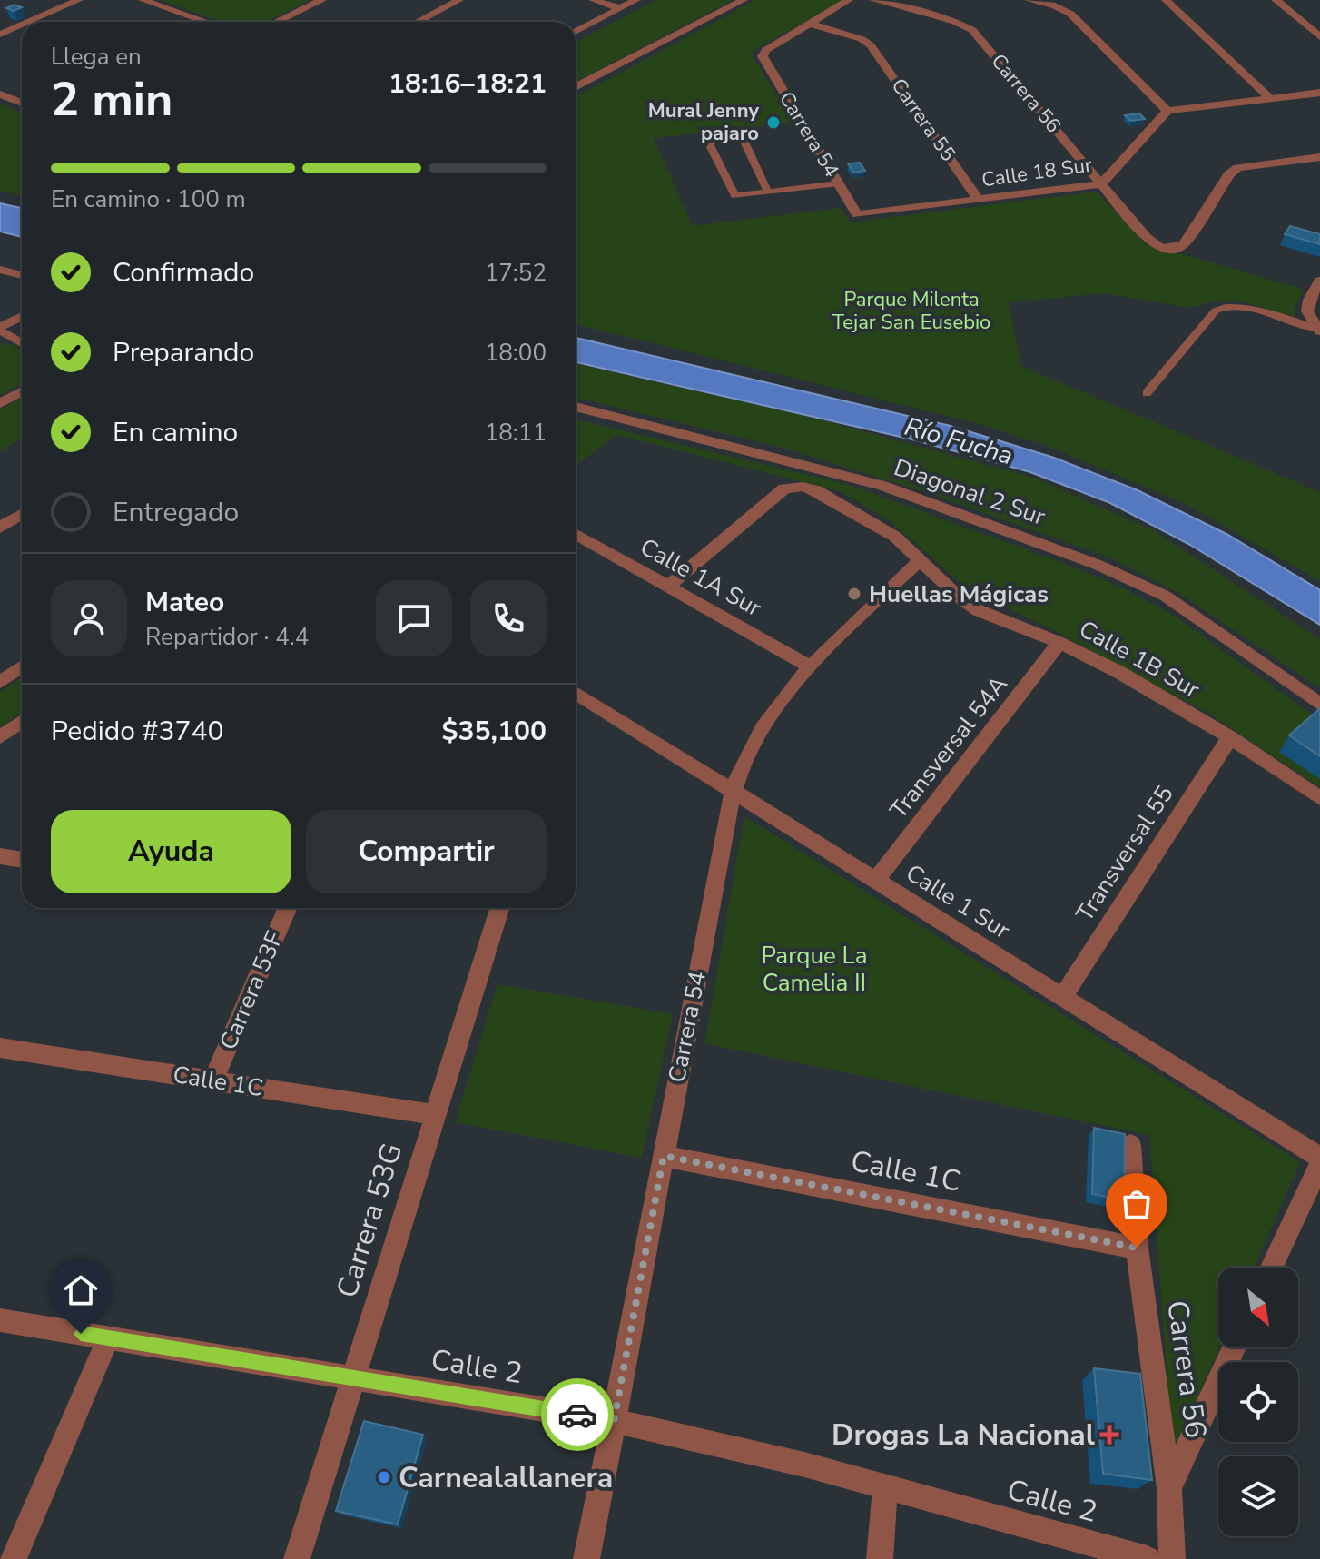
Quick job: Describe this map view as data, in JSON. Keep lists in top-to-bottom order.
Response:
{
  "streets": {
    "street": [
      "Carrera 56",
      "Carrera 55",
      "Carrera 54",
      "Calle 18 Sur",
      "Diagonal 2 Sur",
      "Calle 1A Sur",
      "Calle 1B Sur",
      "Transversal 54A",
      "Transversal 55",
      "Calle 1 Sur",
      "Carrera 53F",
      "Calle 1C",
      "Carrera 53G",
      "Calle 2"
    ]
  },
  "crossings": [
    ["Carrera 56", "Calle 18 Sur"],
    ["Carrera 56", "Calle 1C"],
    ["Carrera 55", "Carrera 54"],
    ["Carrera 55", "Calle 18 Sur"],
    ["Carrera 54", "Calle 18 Sur"],
    ["Carrera 54", "Calle 1A Sur"],
    ["Carrera 54", "Calle 1B Sur"],
    ["Carrera 54", "Calle 1 Sur"],
    ["Carrera 54", "Calle 1C"],
    ["Carrera 54", "Calle 2"],
    ["Calle 1A Sur", "Calle 1B Sur"],
    ["Calle 1B Sur", "Transversal 54A"],
    ["Calle 1B Sur", "Transversal 55"],
    ["Transversal 54A", "Calle 1 Sur"],
    ["Transversal 55", "Calle 1 Sur"],
    ["Carrera 53F", "Calle 1C"],
    ["Calle 1C", "Carrera 53G"],
    ["Carrera 53G", "Calle 2"]
  ],
  "water": ["Río Fucha"],
  "parks": ["Parque Milenta Tejar San Eusebio", "Parque La Camelia II"],
  "places": {
    "other": ["Mural Jenny pajaro", "Huellas Mágicas", "Carnealallanera"],
    "health": ["Drogas La Nacional"]
  },
  "north": "bottom right",
  "page": {
    "heading": ["2 min", "Llega en", "18:16–18:21"],
    "panel": [
      "Mateo",
      "Repartidor · 4.4",
      "Pedido #3740",
      "$35,100"
    ],
    "bar": "En camino · 100 m",
    "list": [
      ["Confirmado", "17:52"],
      ["Preparando", "18:00"],
      ["En camino", "18:11"],
      "Entregado"
    ],
    "buttons": ["Ayuda", "Compartir"]
  }
}
